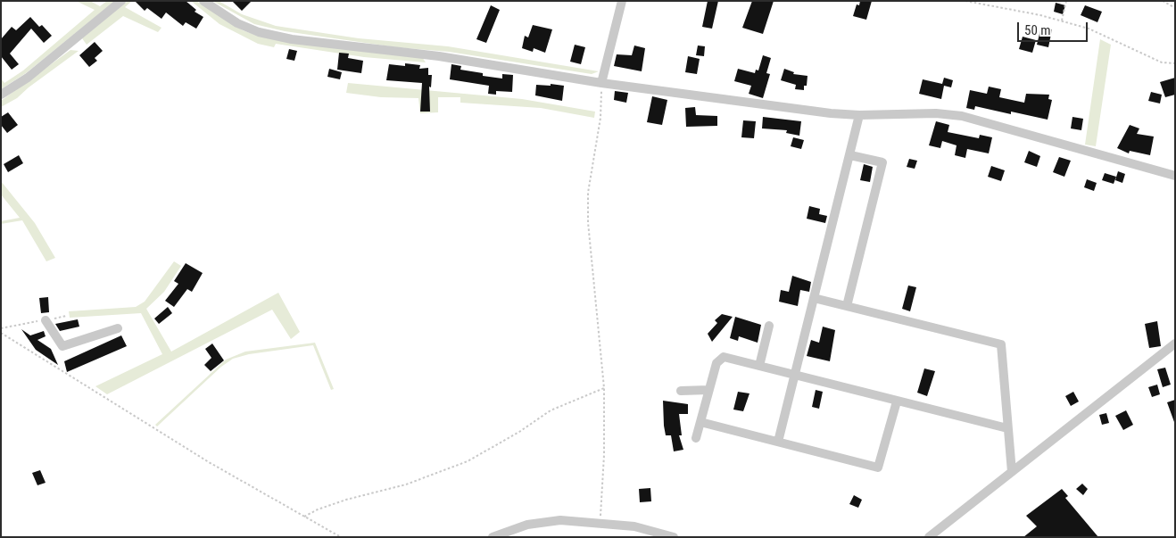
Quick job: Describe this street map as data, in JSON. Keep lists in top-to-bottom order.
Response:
{
  "scale_bar": "50 m"
}
